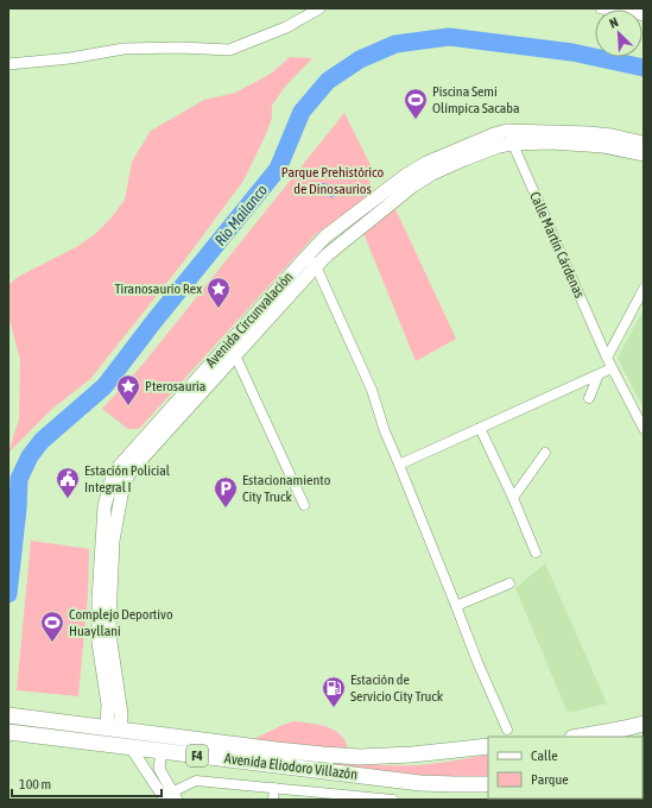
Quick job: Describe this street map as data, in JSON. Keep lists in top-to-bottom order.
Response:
{
  "streets": {
    "highway": ["F4", "Avenida Eliodoro Villazón"],
    "main road": ["Avenida Circunvalación"],
    "street": ["Calle Martín Cárdenas"]
  },
  "crossings": [
    ["Calle Martín Cárdenas", "Avenida Circunvalación"],
    ["Avenida Circunvalación", "Avenida Eliodoro Villazón"]
  ],
  "water": ["Río Mailanco"],
  "parks": ["Parque Prehistórico de Dinosaurios"],
  "places": {
    "sports": ["Piscina Semi Olímpica Sacaba", "Complejo Deportivo Huayllani"],
    "place": ["Tiranosaurio Rex", "Pterosauria"],
    "public building": ["Estación Policial Integral I"],
    "parking": ["Estacionamiento City Truck"],
    "fuel station": ["Estación de Servicio City Truck"]
  },
  "legend": ["Calle", "Parque"],
  "scale_bar": "100 m",
  "north": "top left"
}
